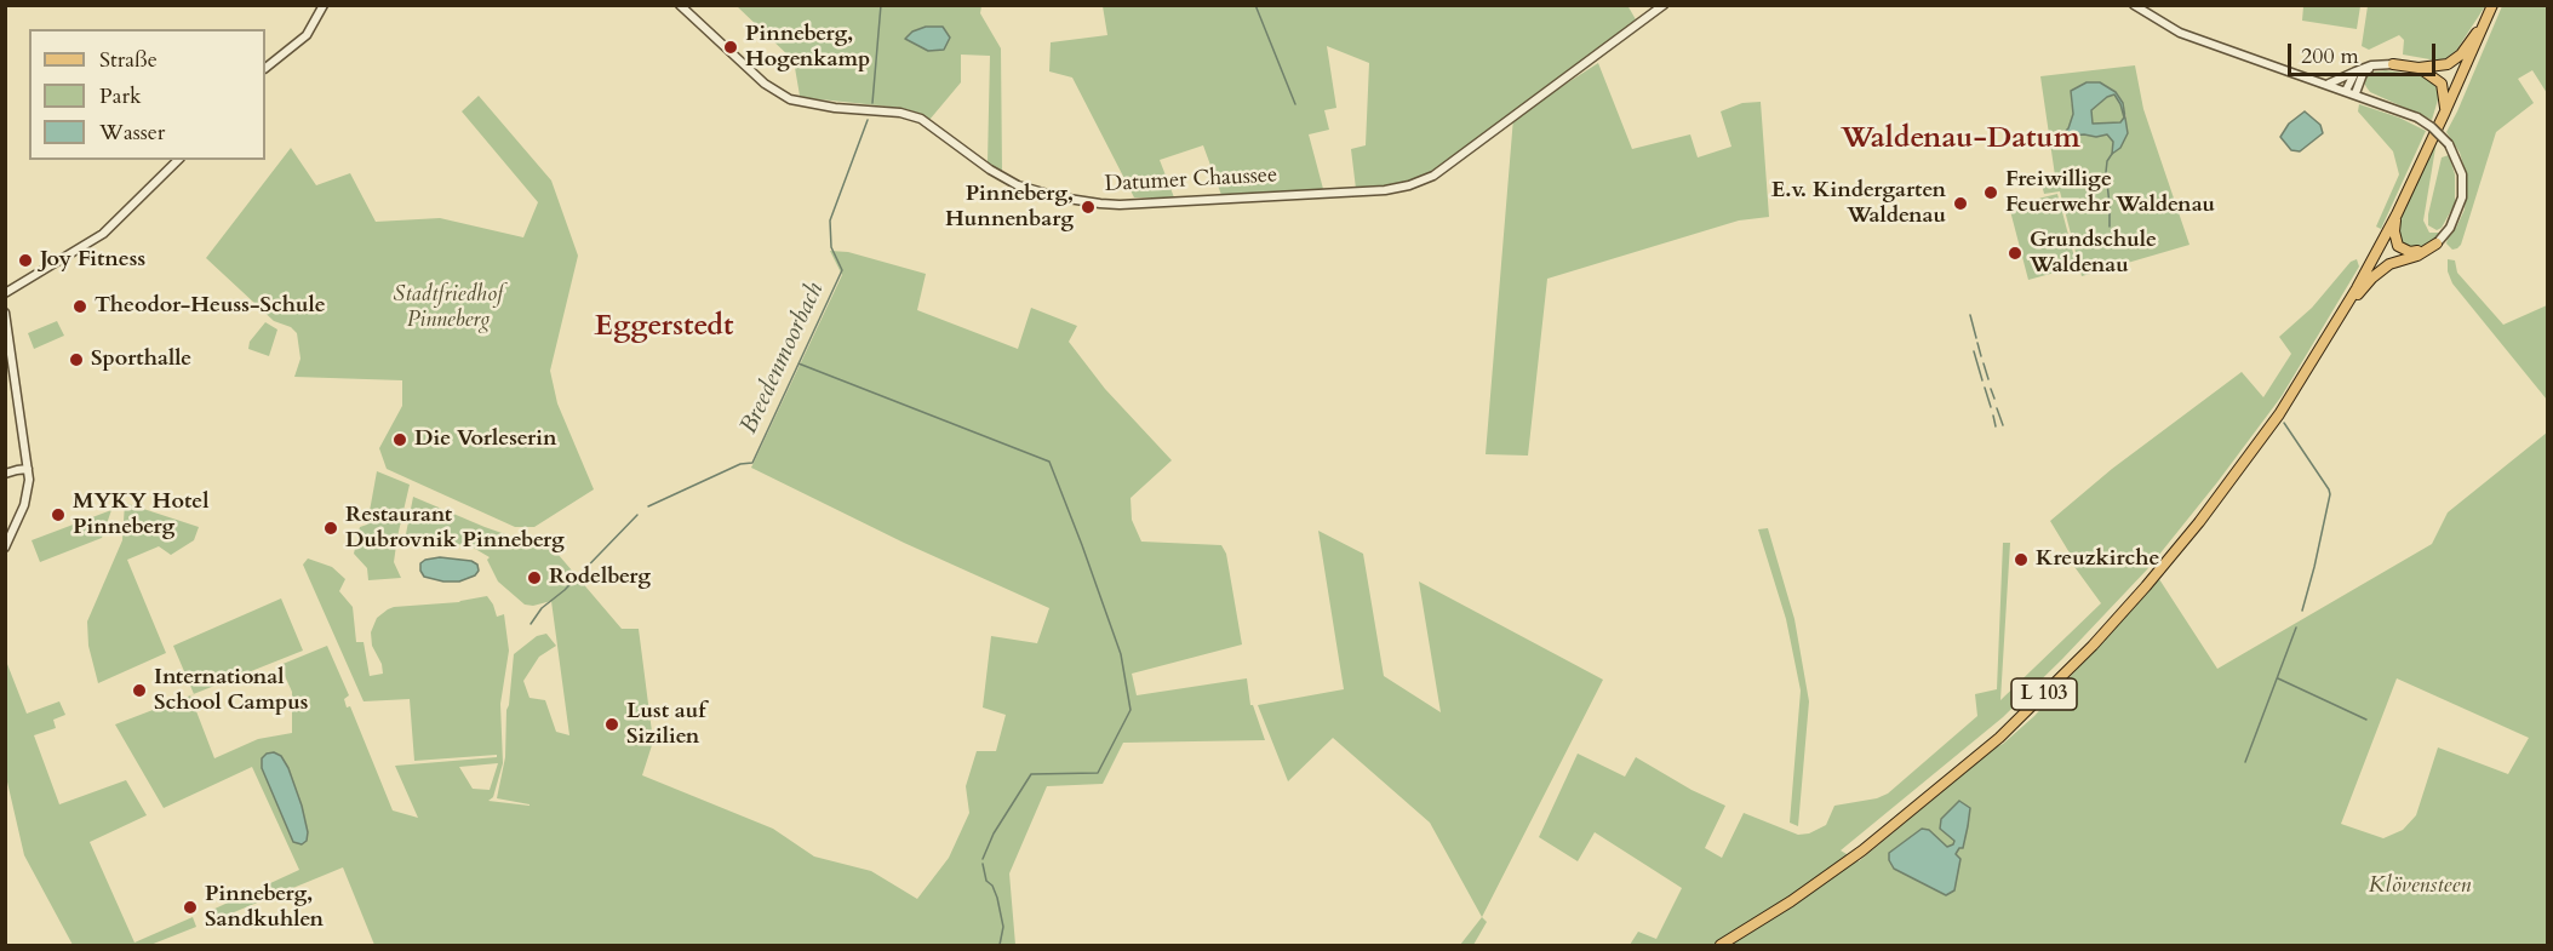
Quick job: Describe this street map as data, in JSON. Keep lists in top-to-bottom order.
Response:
{
  "streets": {
    "main road": ["L 103"],
    "street": ["Datumer Chaussee"]
  },
  "districts": ["Waldenau-Datum", "Eggerstedt"],
  "water": ["Breedenmoorbach"],
  "parks": ["Stadtfriedhof Pinneberg", "Klövensteen"],
  "places": [
    "Pinneberg, Hogenkamp",
    "Freiwillige Feuerwehr Waldenau",
    "E.v. Kindergarten Waldenau",
    "Pinneberg, Hunnenbarg",
    "Grundschule Waldenau",
    "Joy Fitness",
    "Theodor-Heuss-Schule",
    "Sporthalle",
    "Die Vorleserin",
    "MYKY Hotel Pinneberg",
    "Restaurant Dubrovnik Pinneberg",
    "Kreuzkirche",
    "Rodelberg",
    "International School Campus",
    "Lust auf Sizilien",
    "Pinneberg, Sandkuhlen"
  ],
  "legend": ["Straße", "Park", "Wasser"],
  "scale_bar": "200 m"
}
